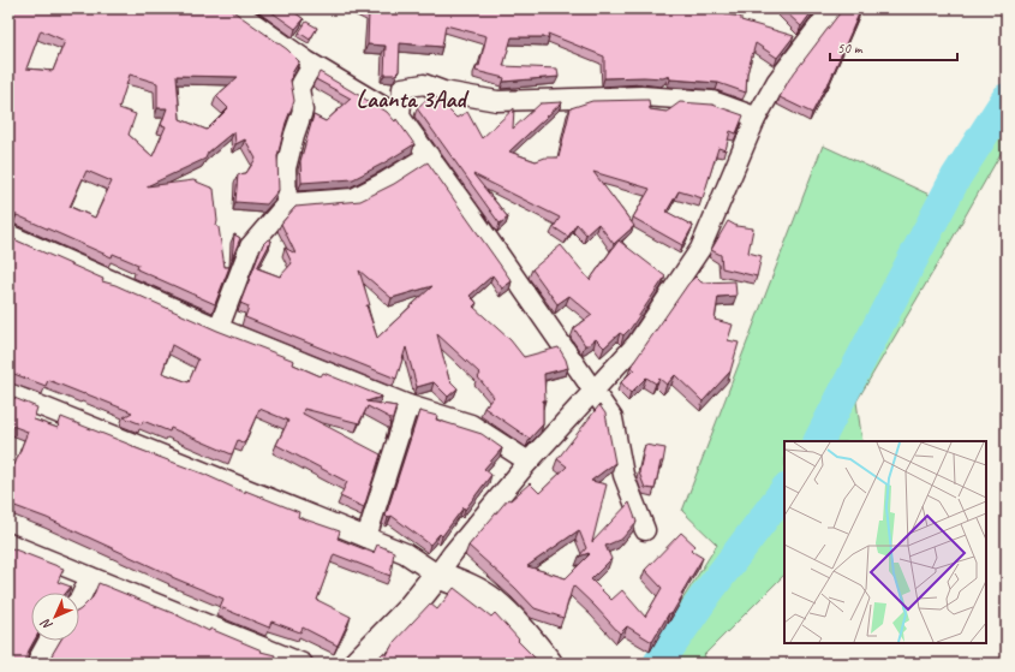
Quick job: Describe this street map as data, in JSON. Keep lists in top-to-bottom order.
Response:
{
  "districts": ["Laanta 3Aad"],
  "scale_bar": "50 m",
  "north": "bottom left"
}
